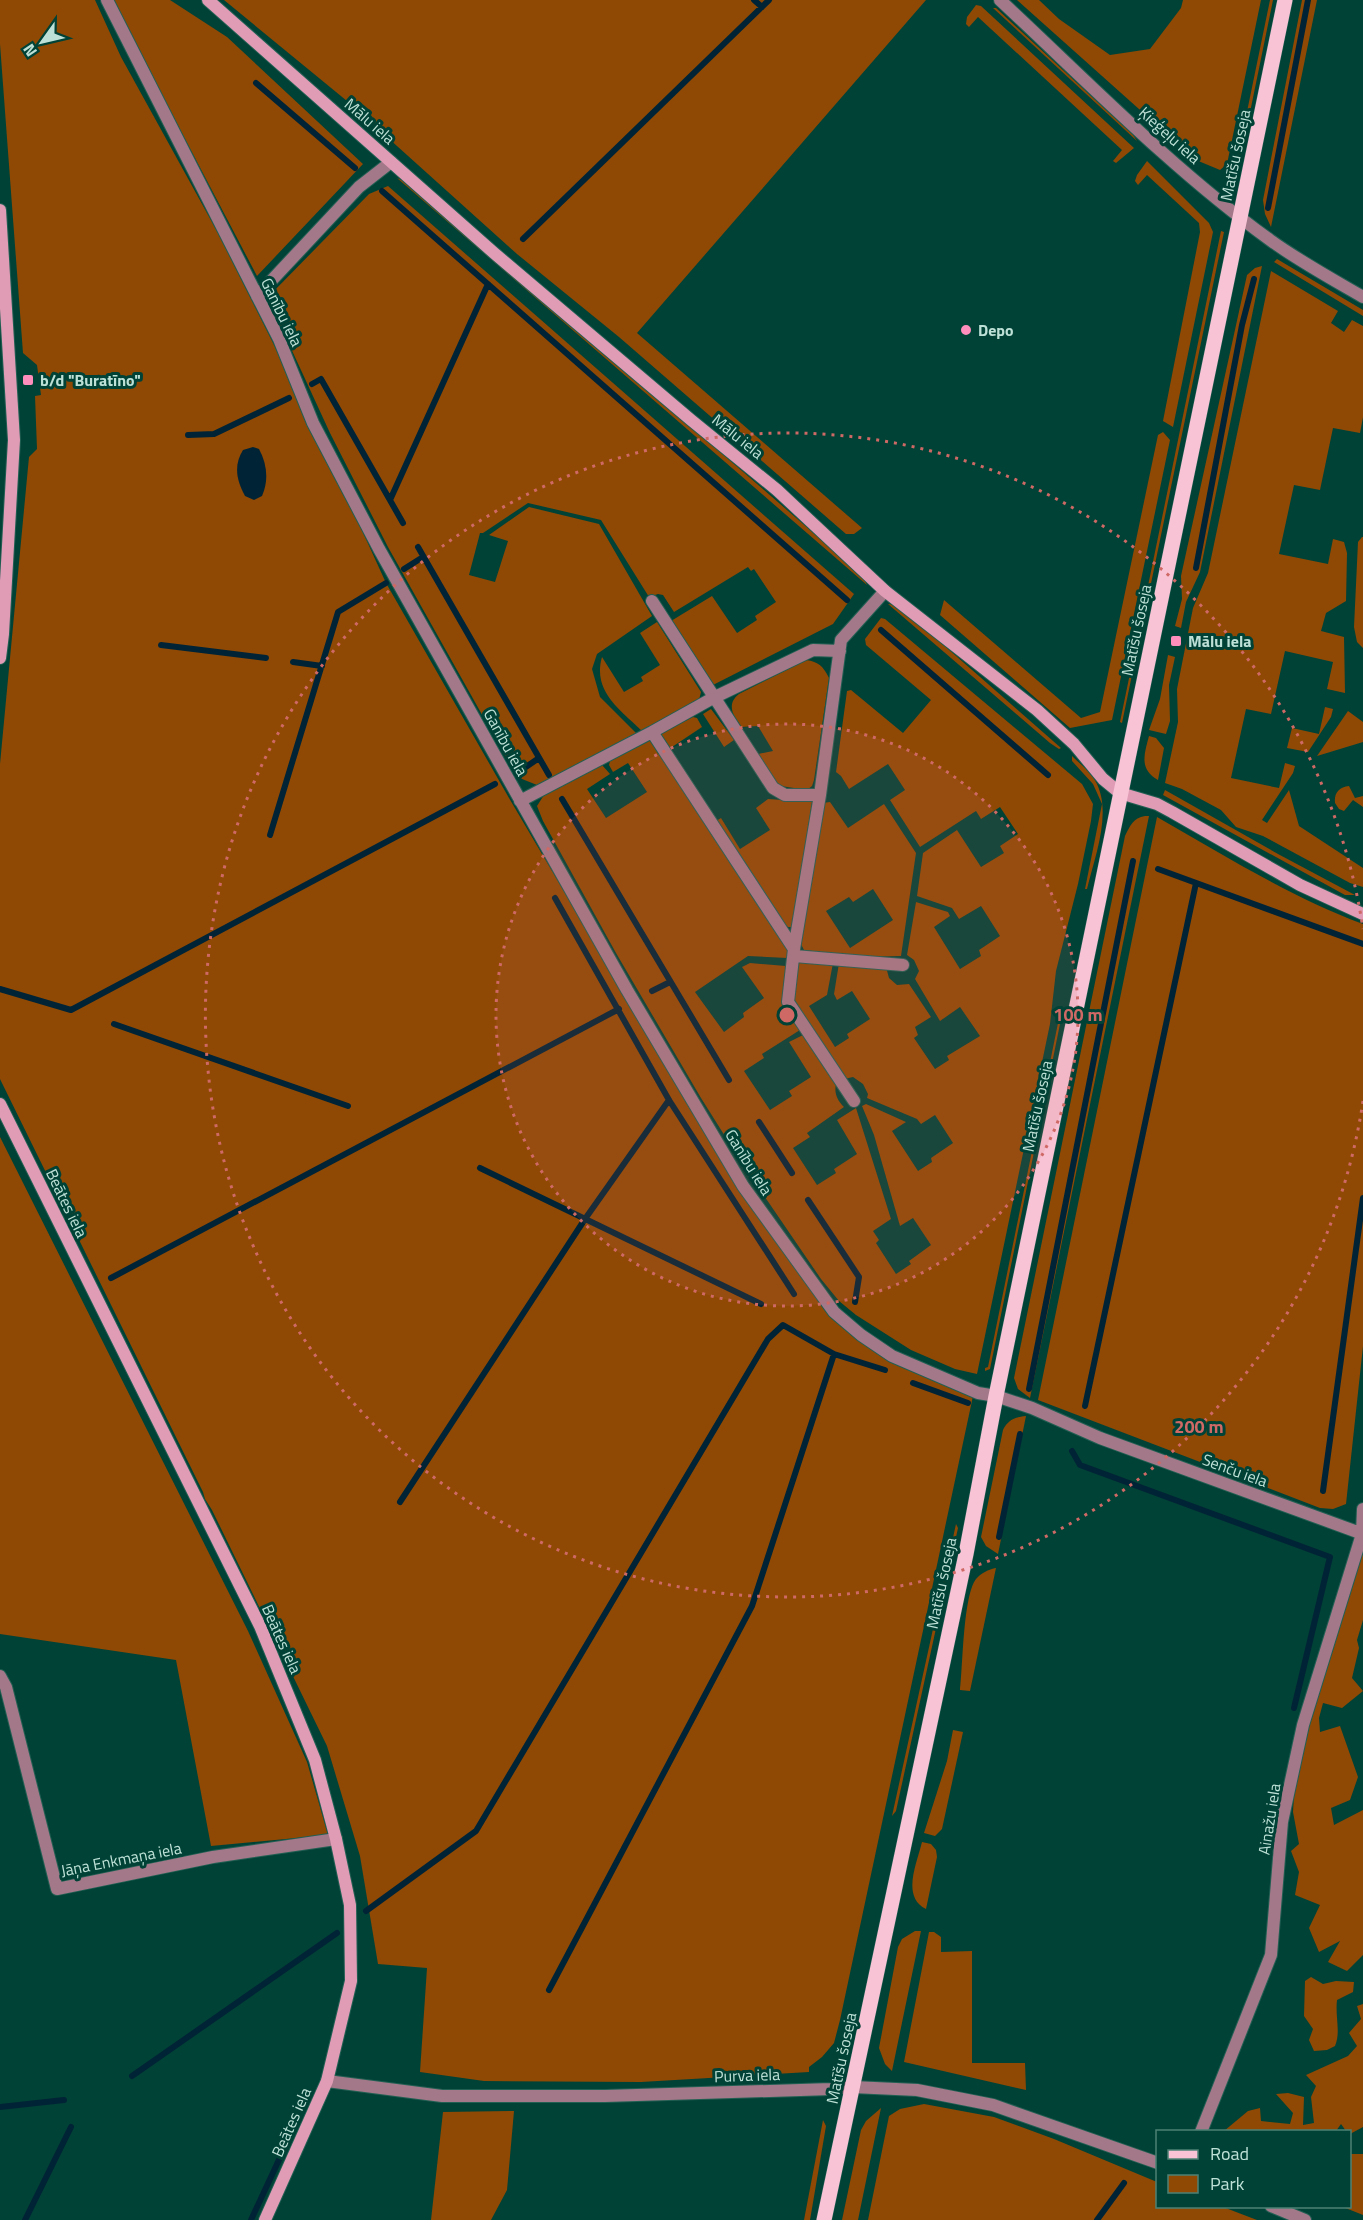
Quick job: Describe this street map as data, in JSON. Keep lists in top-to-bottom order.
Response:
{
  "streets": {
    "main road": ["Matīšu šoseja"],
    "street": [
      "Mālu iela",
      "Ķieģeļu iela",
      "Ganību iela",
      "Beātes iela",
      "Senču iela",
      "Ainažu iela",
      "Jāņa Enkmaņa iela",
      "Purva iela"
    ]
  },
  "crossings": [
    ["Mālu iela", "Matīšu šoseja"],
    ["Ķieģeļu iela", "Matīšu šoseja"],
    ["Matīšu šoseja", "Ganību iela"],
    ["Matīšu šoseja", "Senču iela"],
    ["Matīšu šoseja", "Purva iela"],
    ["Ganību iela", "Senču iela"],
    ["Beātes iela", "Jāņa Enkmaņa iela"],
    ["Beātes iela", "Purva iela"],
    ["Senču iela", "Ainažu iela"]
  ],
  "places": {
    "other": ["Depo"],
    "transit": ["b/d \"Buratīno\"", "Mālu iela"]
  },
  "legend": ["Road", "Park"],
  "north": "bottom left",
  "rings": ["100 m", "200 m"]
}
